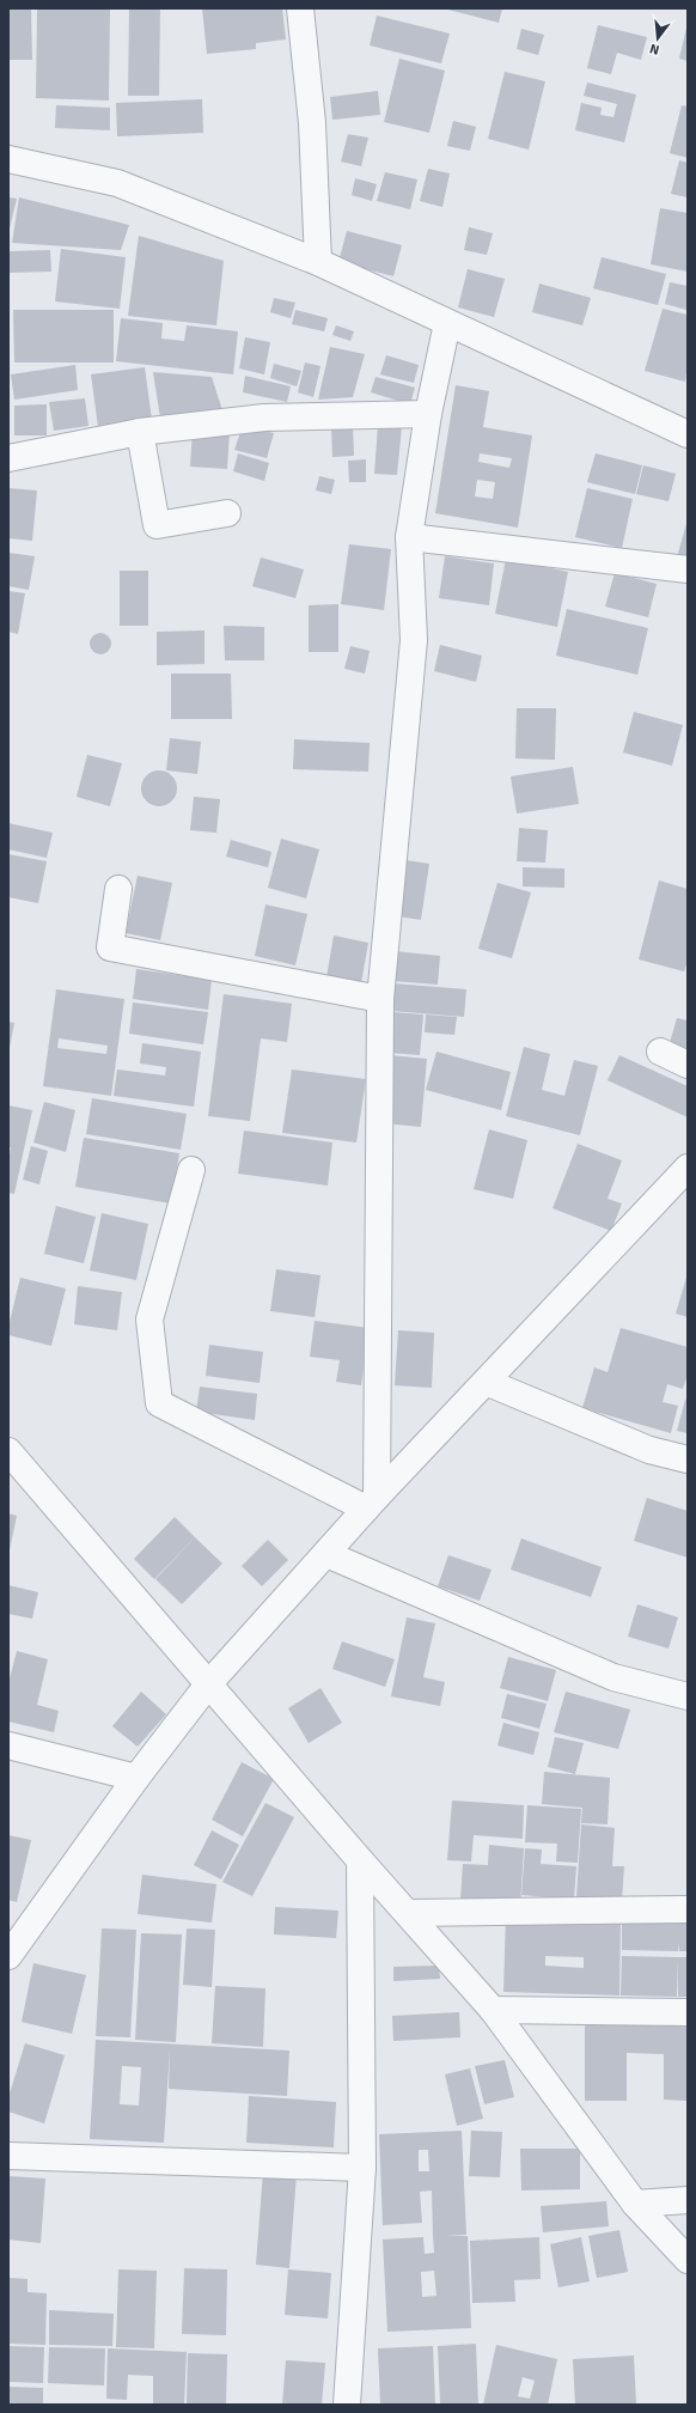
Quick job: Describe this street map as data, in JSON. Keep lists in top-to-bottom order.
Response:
{
  "north": "bottom"
}
